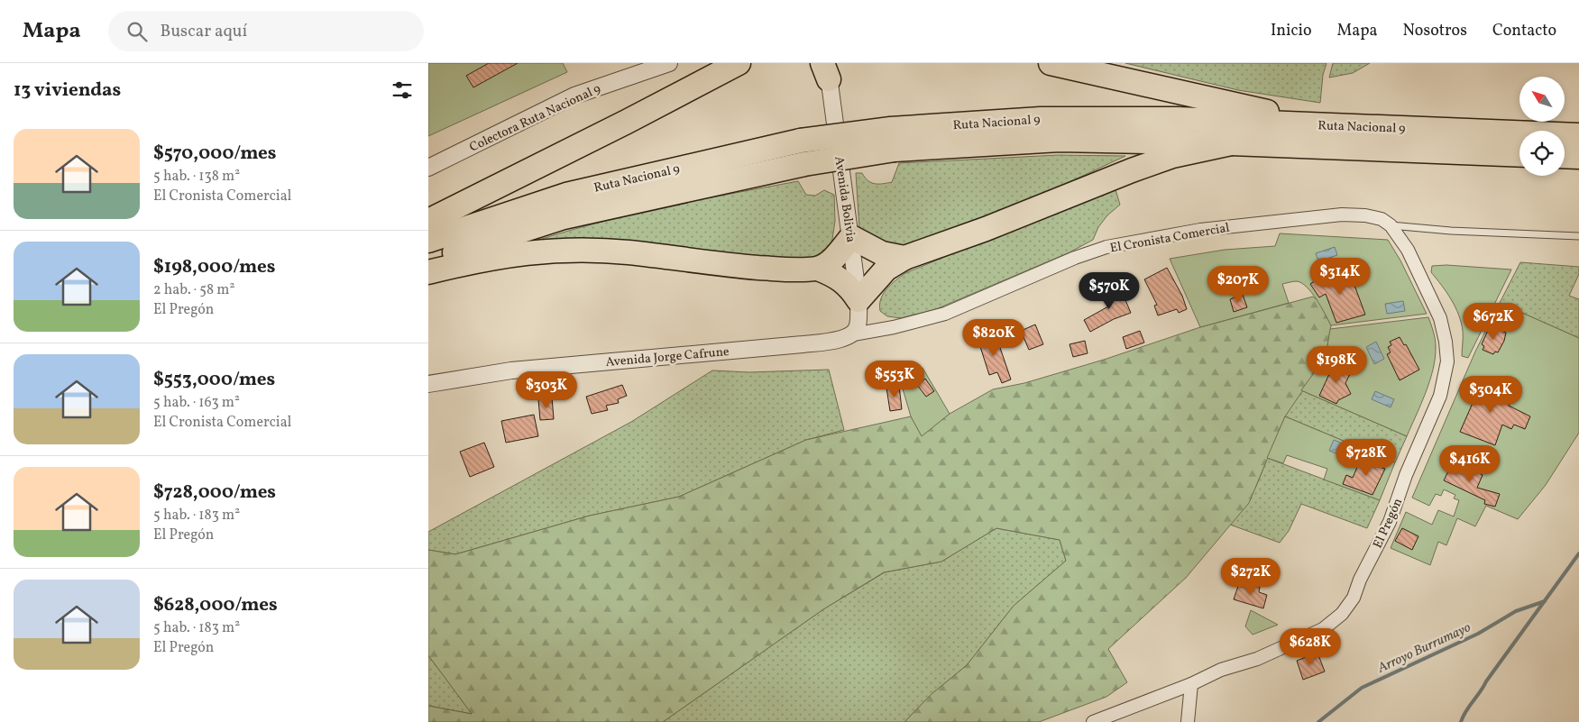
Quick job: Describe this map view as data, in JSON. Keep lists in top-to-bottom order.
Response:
{
  "streets": {
    "highway": ["Ruta Nacional 9"],
    "street": [
      "Colectora Ruta Nacional 9",
      "Avenida Bolivia",
      "El Cronista Comercial",
      "Avenida Jorge Cafrune",
      "El Pregón"
    ]
  },
  "crossings": [
    ["Avenida Bolivia", "El Cronista Comercial"],
    ["Avenida Bolivia", "Avenida Jorge Cafrune"],
    ["El Cronista Comercial", "Avenida Jorge Cafrune"],
    ["El Cronista Comercial", "El Pregón"]
  ],
  "water": ["Arroyo Burrumayo"],
  "north": "top left",
  "page": {
    "header": "Mapa",
    "search": "Buscar aquí",
    "nav": [
      "Inicio",
      "Mapa",
      "Nosotros",
      "Contacto"
    ],
    "heading": "13 viviendas",
    "list": [
      {
        "name": "$570,000/mes",
        "note": "5 hab. · 138 m² · El Cronista Comercial"
      },
      {
        "name": "$198,000/mes",
        "note": "2 hab. · 58 m² · El Pregón"
      },
      {
        "name": "$553,000/mes",
        "note": "5 hab. · 163 m² · El Cronista Comercial"
      },
      {
        "name": "$728,000/mes",
        "note": "5 hab. · 183 m² · El Pregón"
      },
      {
        "name": "$628,000/mes",
        "note": "5 hab. · 183 m² · El Pregón"
      }
    ],
    "price": [
      "$314K",
      "$207K",
      "$570K",
      "$672K",
      "$820K",
      "$198K",
      "$553K",
      "$303K",
      "$304K",
      "$728K",
      "$416K",
      "$272K",
      "$628K"
    ]
  }
}
